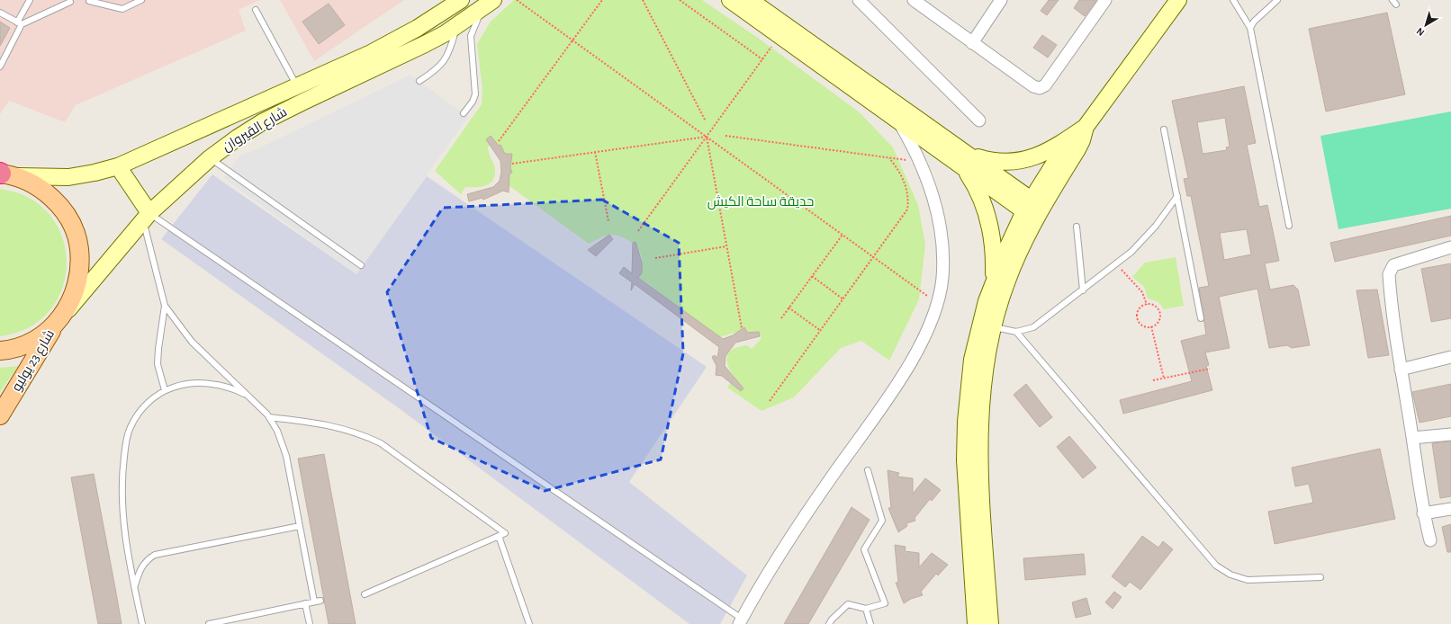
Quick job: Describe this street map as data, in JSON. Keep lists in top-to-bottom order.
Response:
{
  "streets": {
    "main road": ["شارع القيروان", "شارع 23 يوليو"]
  },
  "crossings": [
    ["شارع القيروان", "شارع 23 يوليو"]
  ],
  "parks": ["حديقة ساحة الكيش"],
  "north": "bottom left"
}
